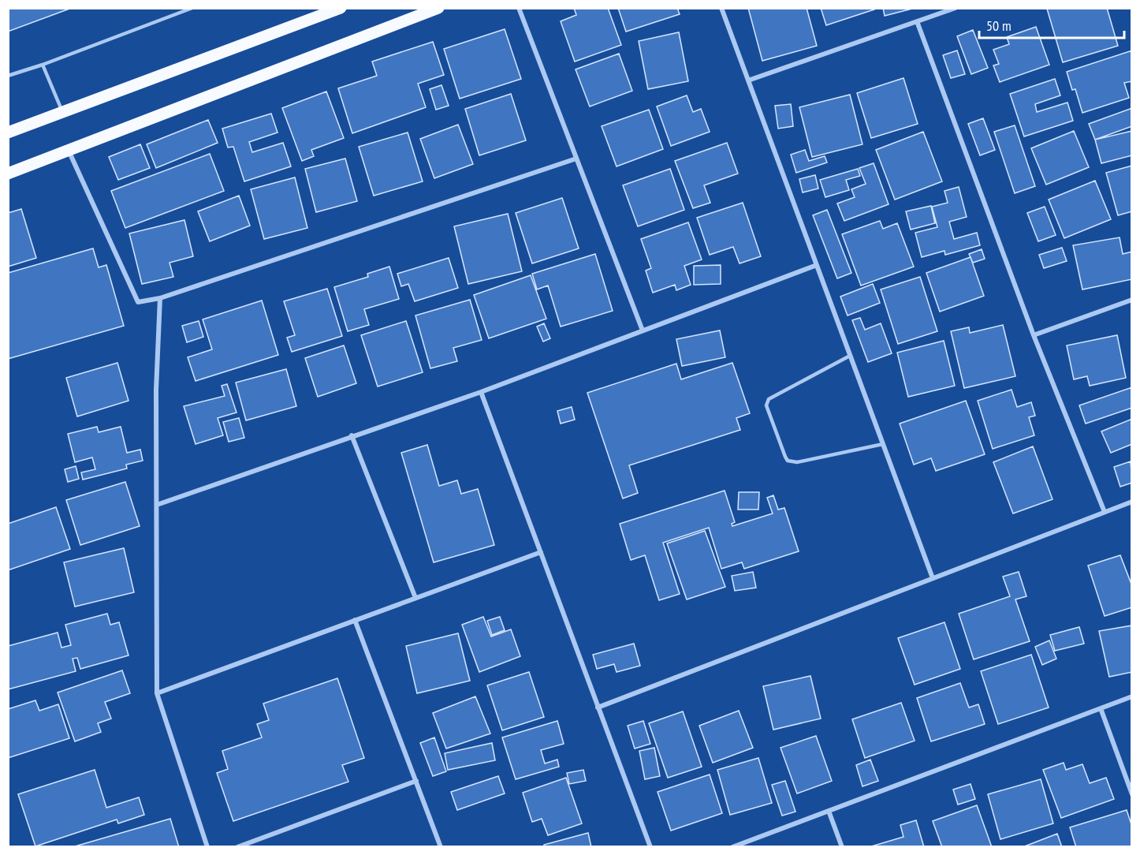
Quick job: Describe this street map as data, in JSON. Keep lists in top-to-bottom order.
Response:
{
  "scale_bar": "50 m"
}
